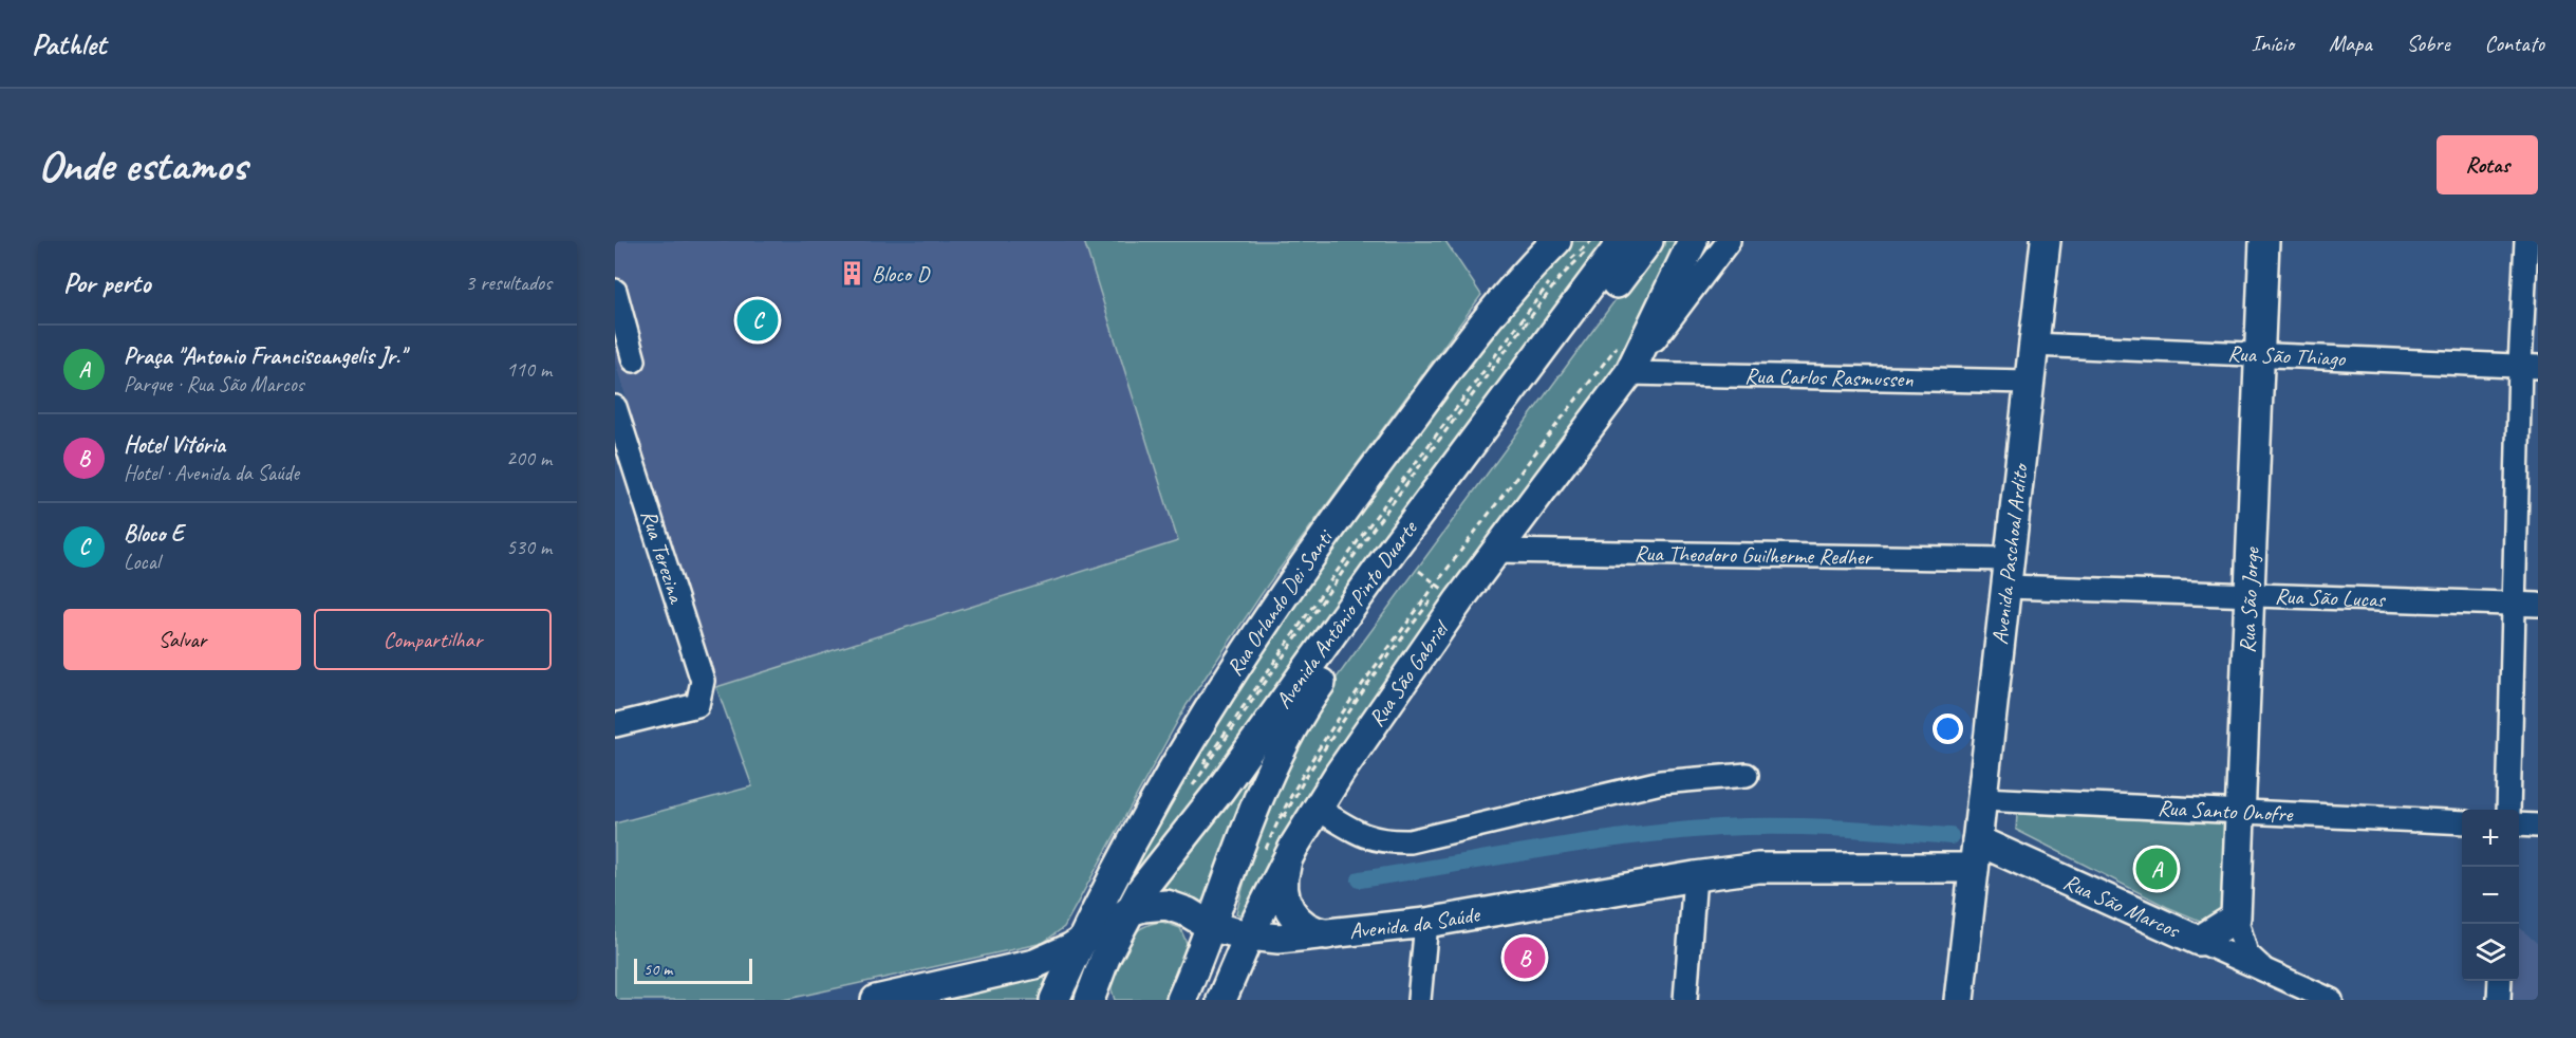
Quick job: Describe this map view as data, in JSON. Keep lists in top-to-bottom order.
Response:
{
  "streets": {
    "main road": [
      "Avenida Paschoal Ardito",
      "Rua São Jorge",
      "Rua Orlando Dei Santi",
      "Avenida Antônio Pinto Duarte",
      "Rua São Gabriel",
      "Rua São Marcos",
      "Avenida da Saúde"
    ],
    "street": [
      "Rua São Thiago",
      "Rua Carlos Rasmussen",
      "Rua Theodoro Guilherme Redher",
      "Rua Terezina",
      "Rua São Lucas",
      "Rua Santo Onofre"
    ]
  },
  "crossings": [
    ["Rua São Thiago", "Avenida Paschoal Ardito"],
    ["Rua São Thiago", "Rua São Jorge"],
    ["Rua Carlos Rasmussen", "Avenida Paschoal Ardito"],
    ["Rua Carlos Rasmussen", "Rua São Gabriel"],
    ["Avenida Paschoal Ardito", "Rua Theodoro Guilherme Redher"],
    ["Avenida Paschoal Ardito", "Rua São Lucas"],
    ["Avenida Paschoal Ardito", "Rua Santo Onofre"],
    ["Avenida Paschoal Ardito", "Rua São Marcos"],
    ["Avenida Paschoal Ardito", "Avenida da Saúde"],
    ["Rua Theodoro Guilherme Redher", "Rua São Lucas"],
    ["Rua Theodoro Guilherme Redher", "Rua São Gabriel"],
    ["Rua São Lucas", "Rua São Jorge"],
    ["Rua São Jorge", "Rua Santo Onofre"],
    ["Rua São Jorge", "Rua São Marcos"],
    ["Rua Orlando Dei Santi", "Avenida da Saúde"],
    ["Avenida Antônio Pinto Duarte", "Avenida da Saúde"],
    ["Rua São Gabriel", "Avenida da Saúde"],
    ["Rua São Marcos", "Avenida da Saúde"]
  ],
  "places": {
    "building": ["Bloco D"]
  },
  "scale_bar": "50 m",
  "page": {
    "header": "Pathlet",
    "nav": [
      "Início",
      "Mapa",
      "Sobre",
      "Contato"
    ],
    "buttons": [
      "Rotas",
      ["Salvar", "Compartilhar"]
    ],
    "title": "Onde estamos",
    "heading": ["Por perto", "3 resultados"],
    "pins": ["C", "A", "B"],
    "list": [
      {
        "mark": "A",
        "name": "Praça \"Antonio Franciscangelis Jr.\"",
        "note": "Parque · Rua São Marcos",
        "value": "110 m"
      },
      {
        "mark": "B",
        "name": "Hotel Vitória",
        "note": "Hotel · Avenida da Saúde",
        "value": "200 m"
      },
      {
        "mark": "C",
        "name": "Bloco E",
        "note": "Local",
        "value": "530 m"
      }
    ],
    "map_buttons": ["+", "−"],
    "scale": "50 m"
  }
}
